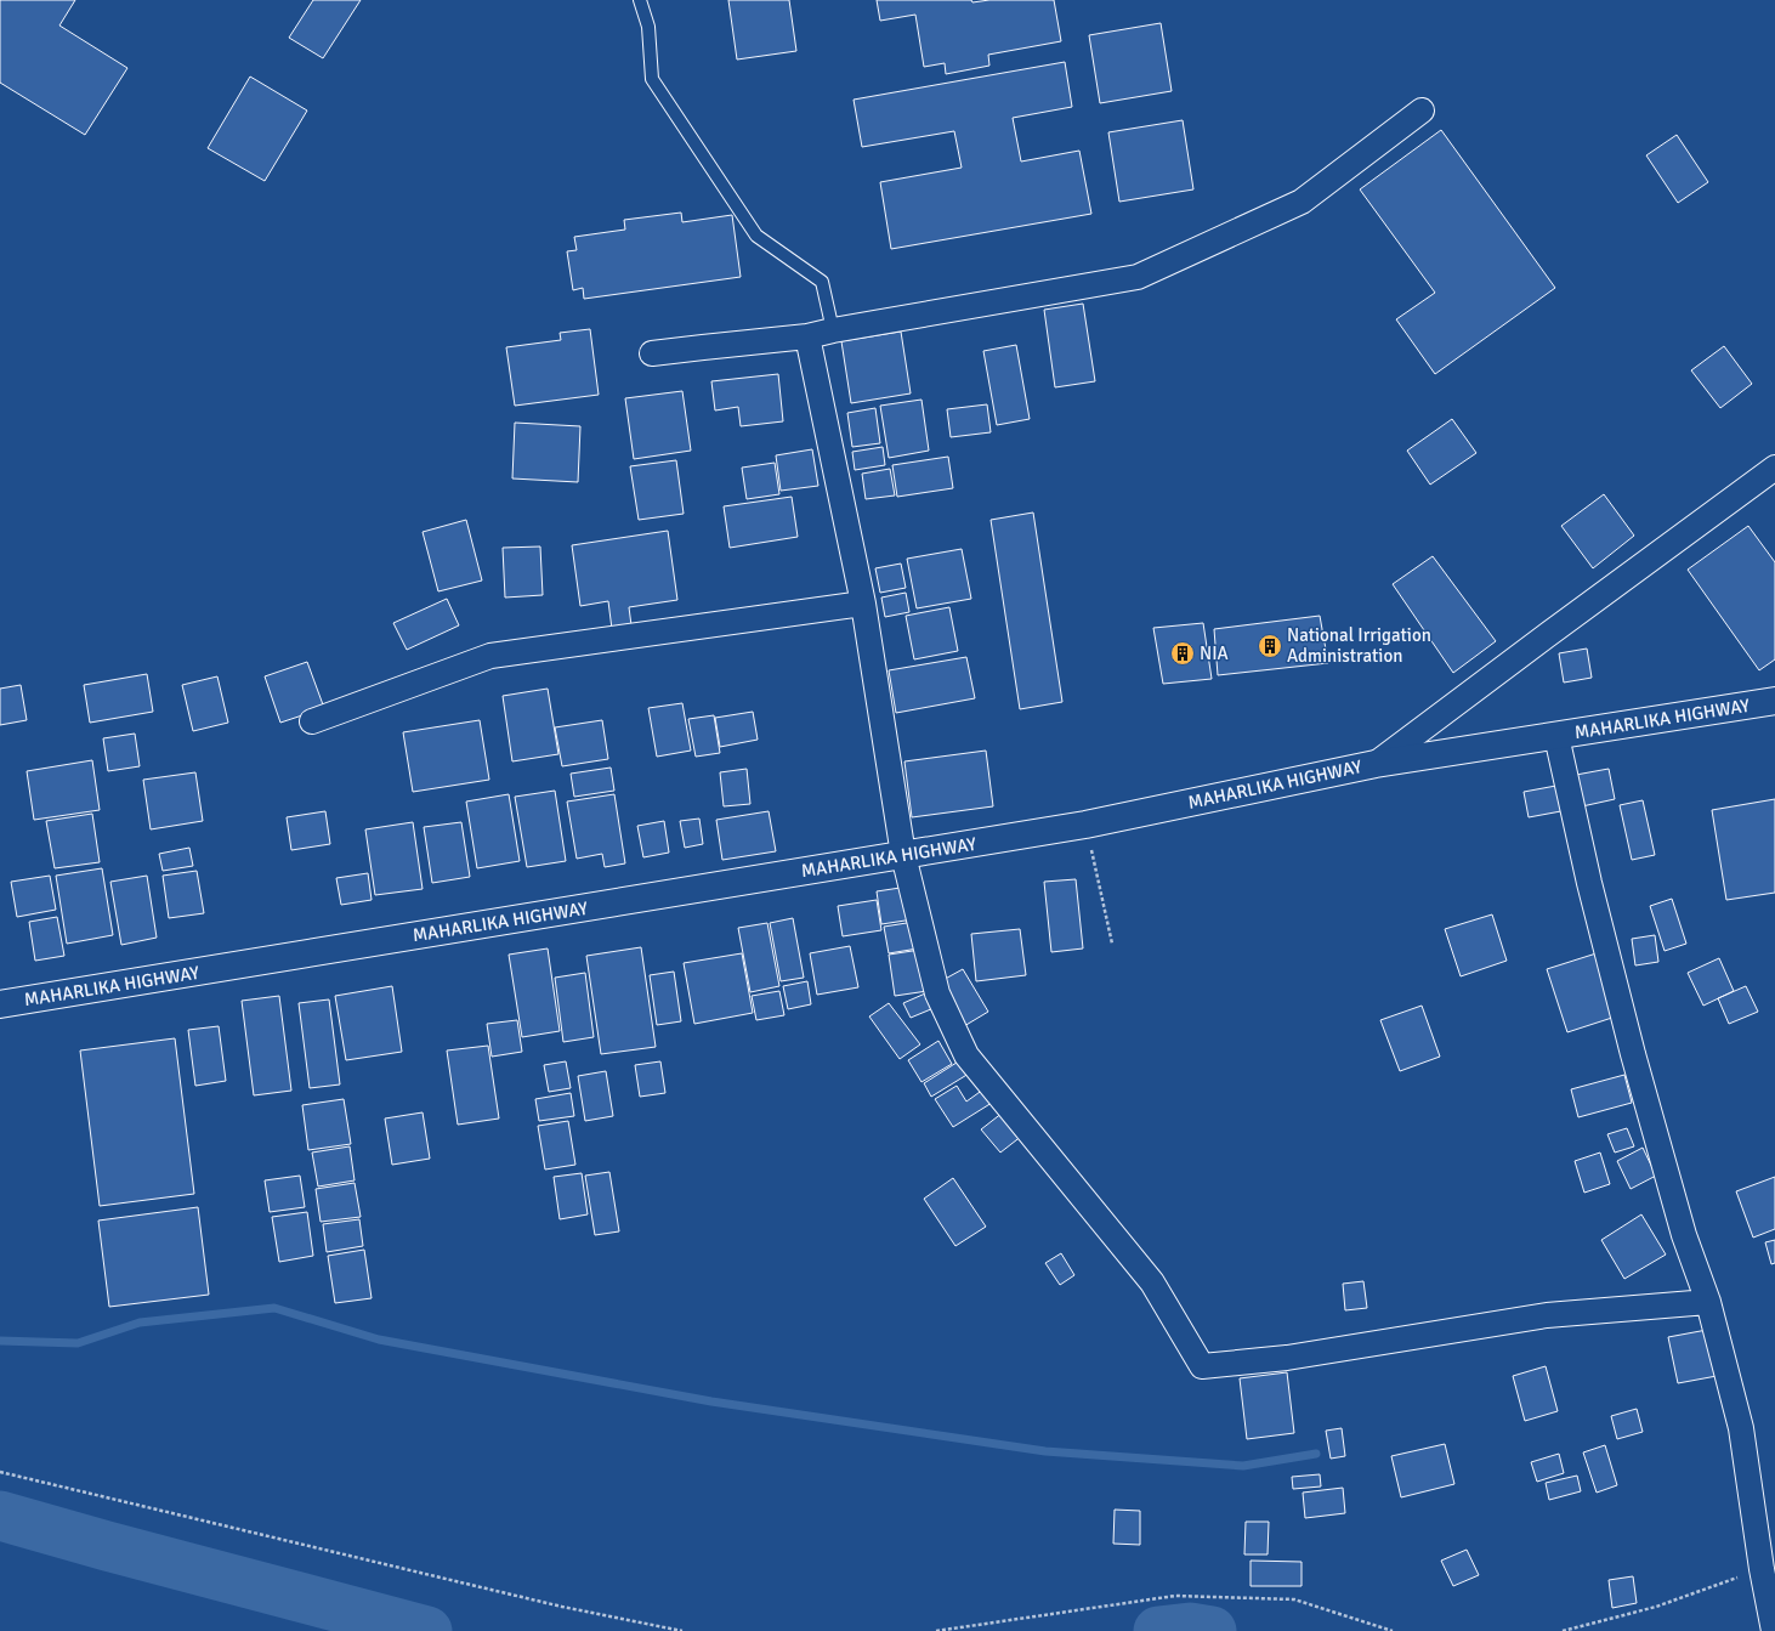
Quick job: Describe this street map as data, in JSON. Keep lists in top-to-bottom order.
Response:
{
  "streets": {
    "highway": ["MAHARLIKA HIGHWAY"]
  },
  "places": {
    "building": ["National Irrigation Administration", "NIA"]
  }
}
